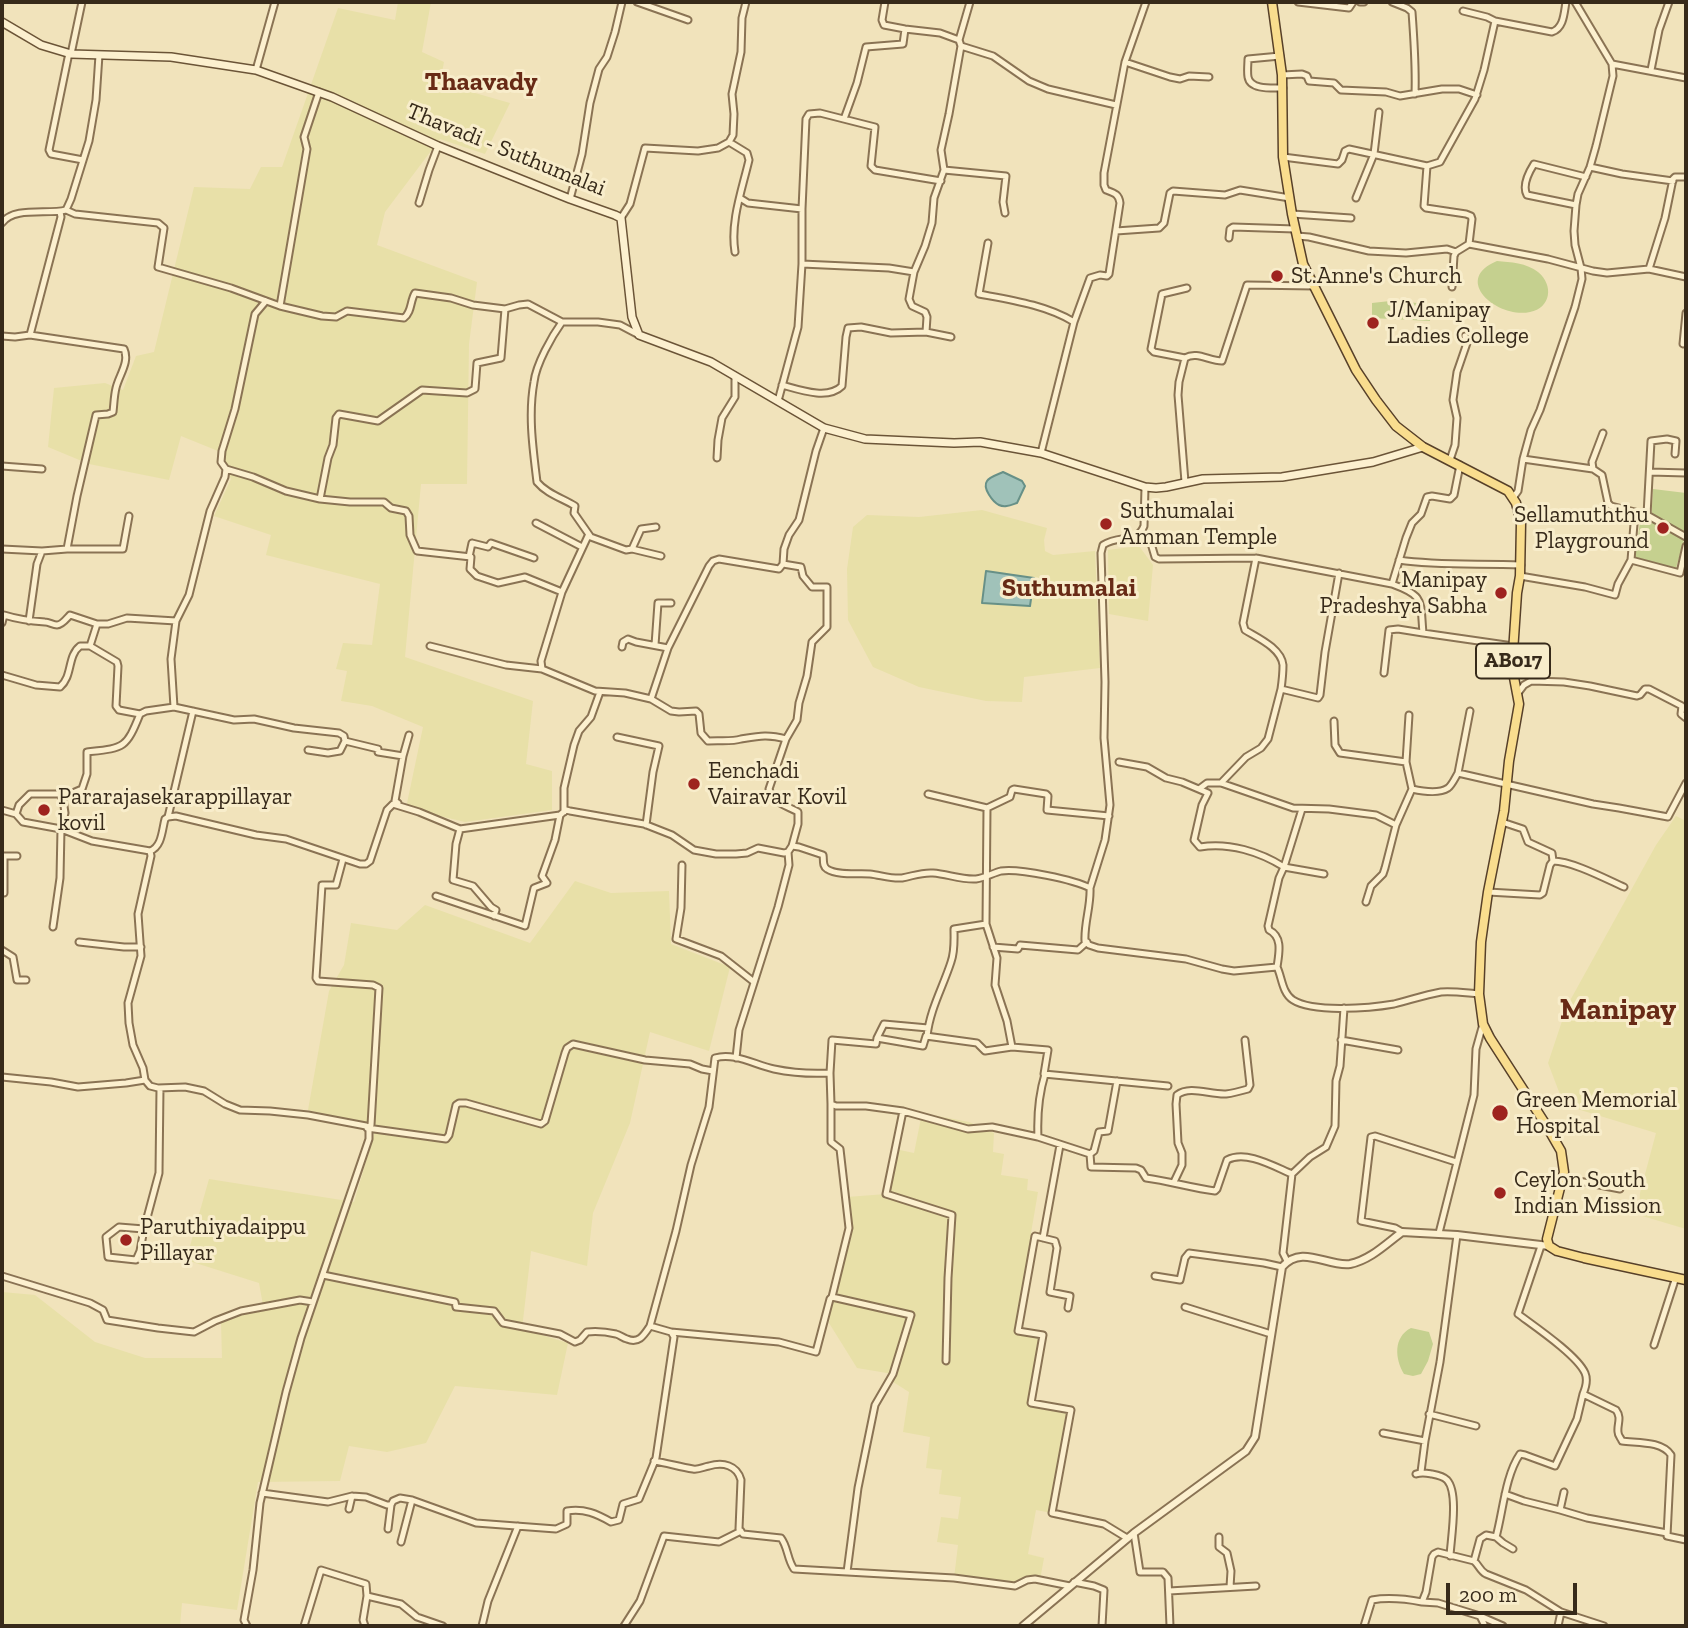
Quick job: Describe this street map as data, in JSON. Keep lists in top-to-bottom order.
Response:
{
  "streets": {
    "main road": ["Thavadi - Suthumalai", "AB017"]
  },
  "districts": ["Thaavady", "Suthumalai", "Manipay"],
  "places": [
    "St.Anne's Church",
    "J/Manipay Ladies College",
    "Suthumalai Amman Temple",
    "Sellamuththu Playground",
    "Manipay Pradeshya Sabha",
    "Eenchadi Vairavar Kovil",
    "Pararajasekarappillayar kovil",
    "Green Memorial Hospital",
    "Ceylon South Indian Mission",
    "Paruthiyadaippu Pillayar"
  ],
  "scale_bar": "200 m"
}
